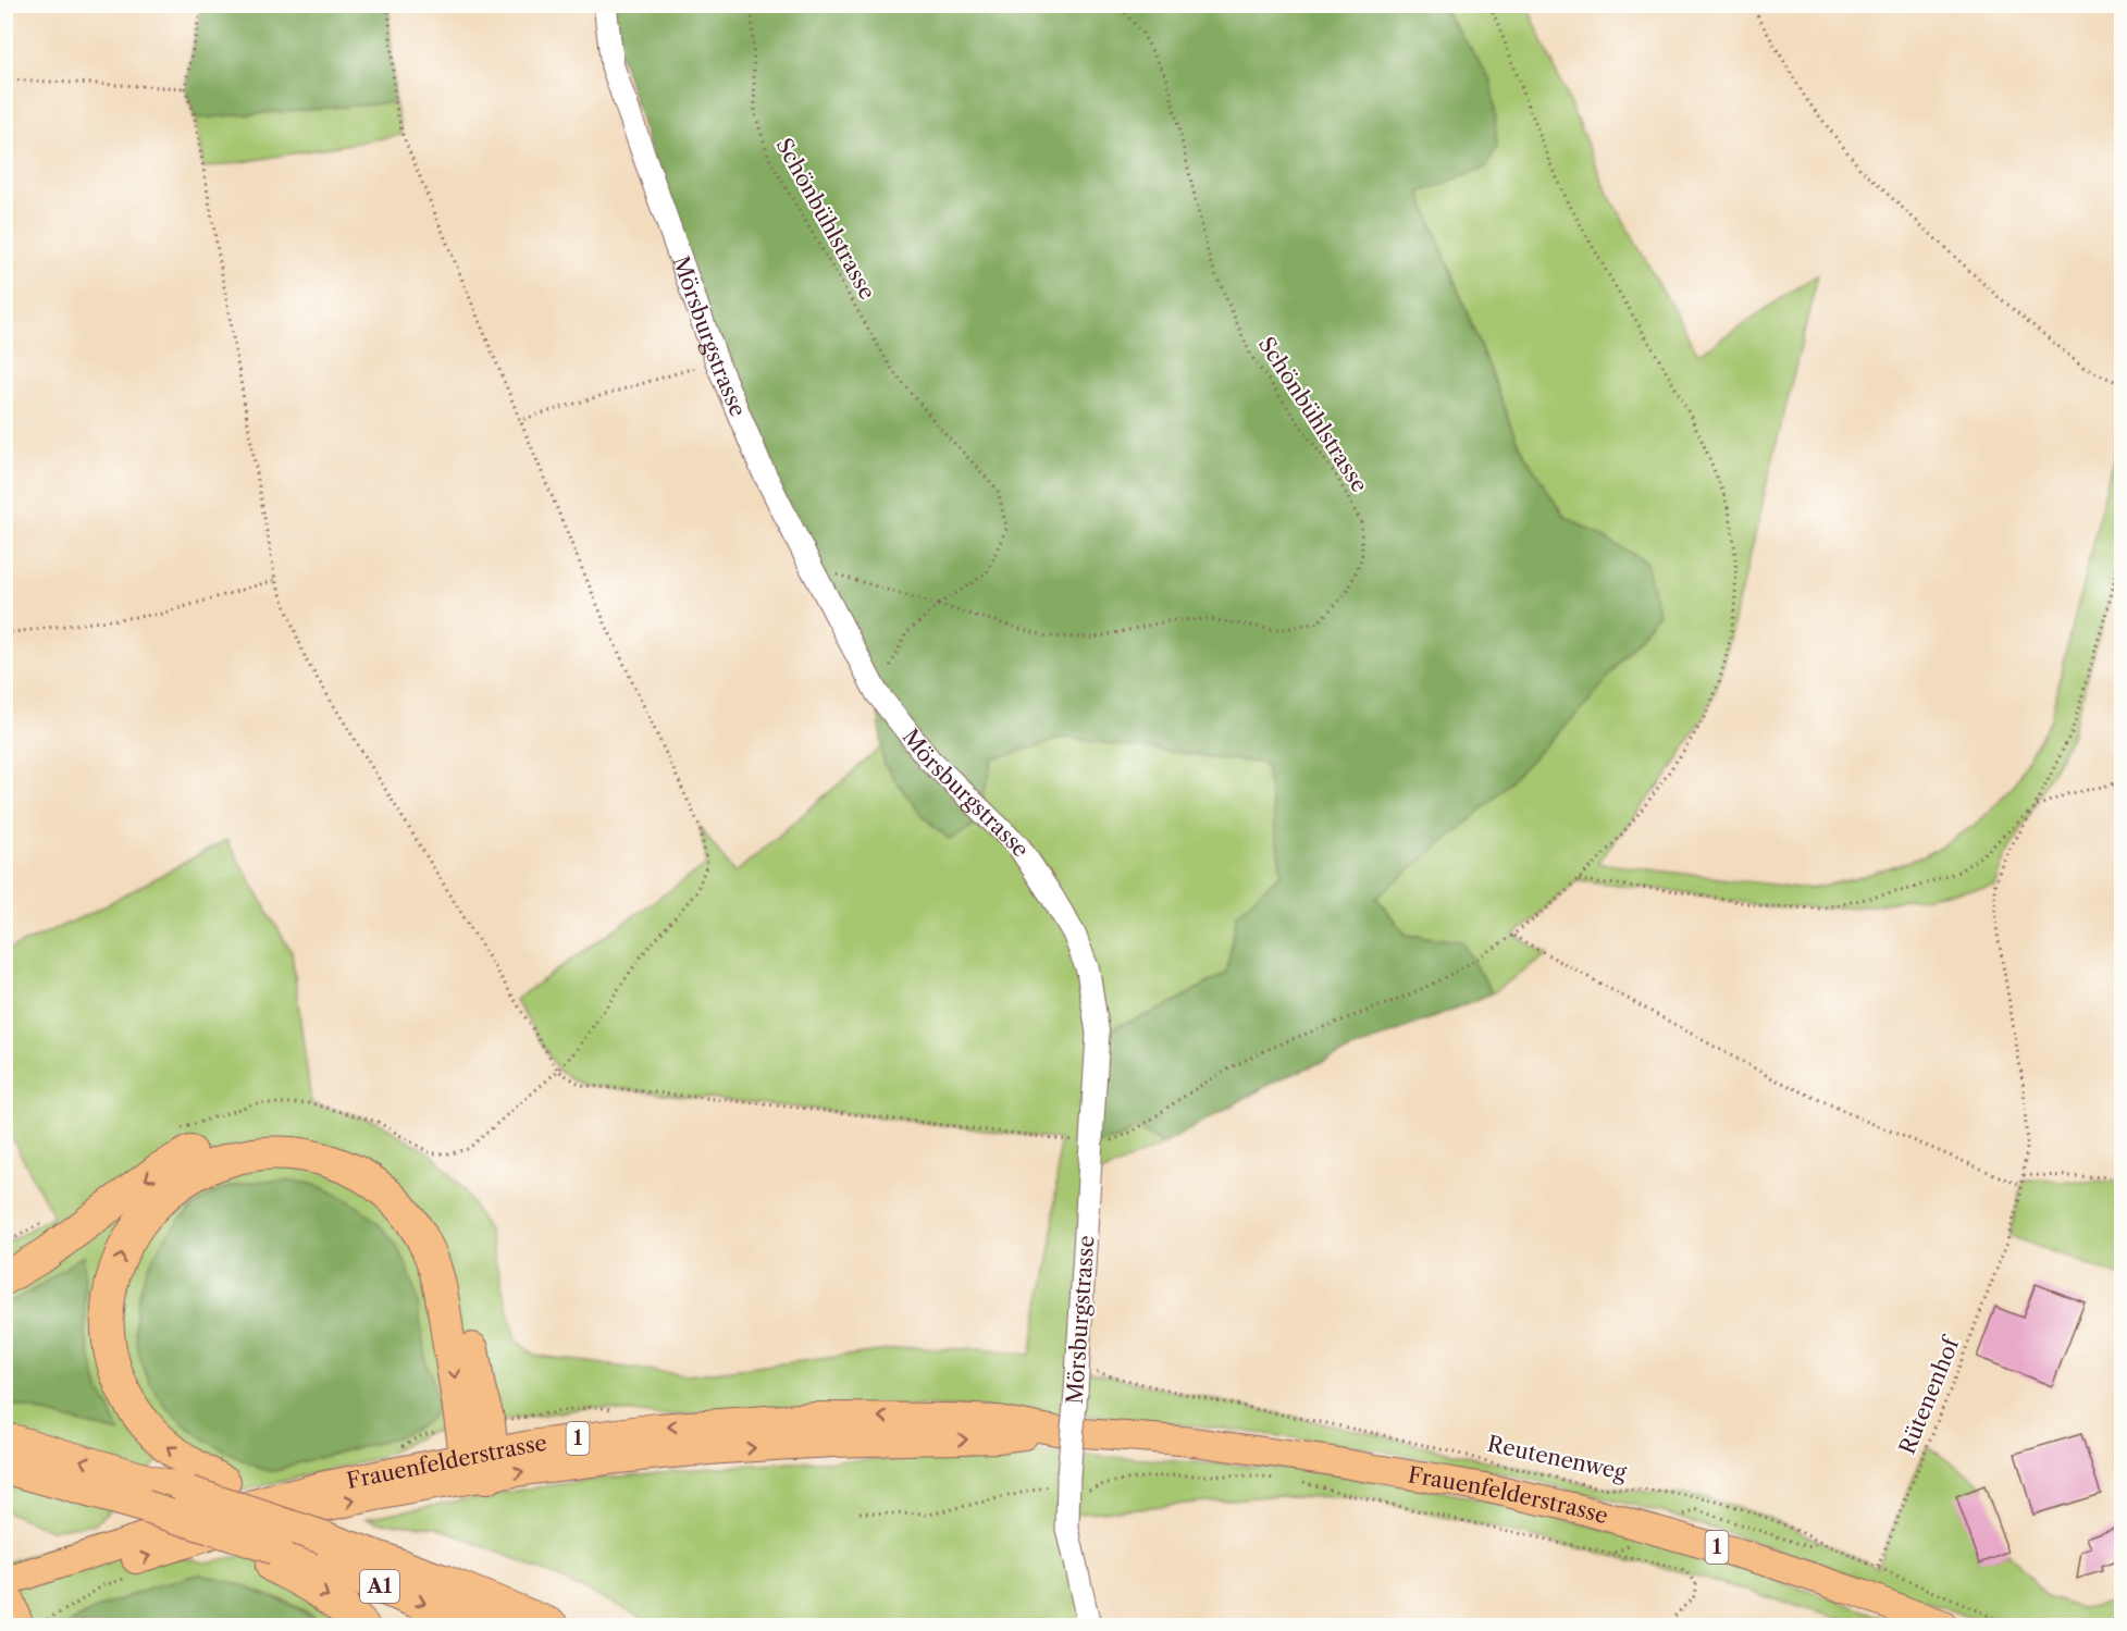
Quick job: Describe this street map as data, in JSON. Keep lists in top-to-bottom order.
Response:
{
  "streets": {
    "highway": ["A1"],
    "main road": ["1", "Frauenfelderstrasse"],
    "street": ["Mörsburgstrasse"],
    "path": ["Schönbühlstrasse", "Rütenenhof", "Reutenenweg"]
  },
  "crossings": [
    ["Schönbühlstrasse", "Mörsburgstrasse"],
    ["Mörsburgstrasse", "Reutenenweg"],
    ["Rütenenhof", "Reutenenweg"]
  ]
}
